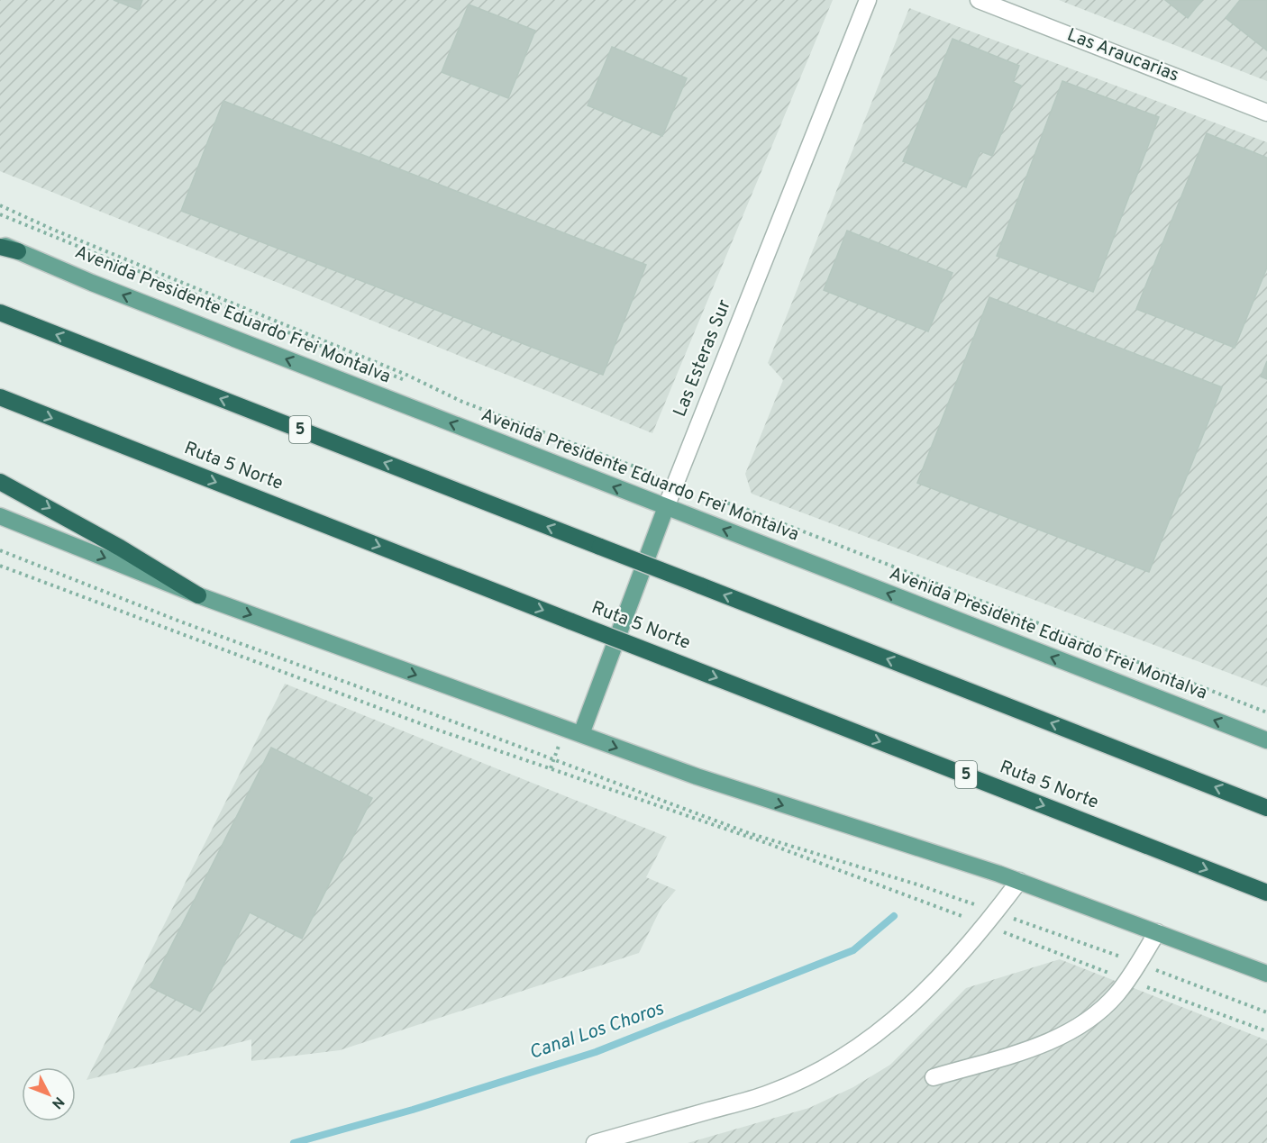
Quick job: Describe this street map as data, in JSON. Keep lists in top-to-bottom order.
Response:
{
  "streets": {
    "highway": ["5", "Ruta 5 Norte"],
    "main road": ["Avenida Presidente Eduardo Frei Montalva", "Las Esteras Sur"],
    "street": ["Las Araucarias"]
  },
  "crossings": [
    ["Avenida Presidente Eduardo Frei Montalva", "Las Esteras Sur"]
  ],
  "one_way": ["Avenida Presidente Eduardo Frei Montalva"],
  "water": ["Canal Los Choros"],
  "north": "bottom right"
}
